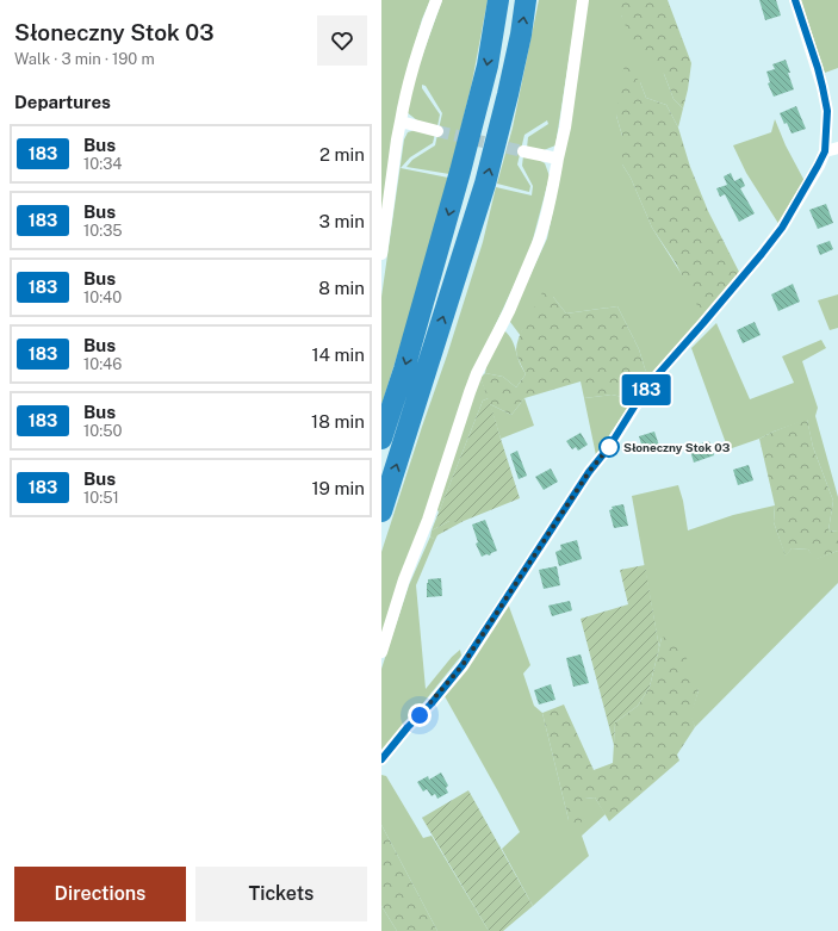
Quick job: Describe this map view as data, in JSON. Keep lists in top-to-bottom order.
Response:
{
  "places": ["Słoneczny Stok 03"],
  "lines": ["bus line 183"],
  "page": {
    "heading": [
      ["Słoneczny Stok 03", "Walk · 3 min · 190 m"],
      "Departures"
    ],
    "on_map": "183",
    "list": [
      {
        "mark": "183",
        "name": "Bus",
        "note": "10:34",
        "value": "2 min"
      },
      {
        "mark": "183",
        "name": "Bus",
        "note": "10:35",
        "value": "3 min"
      },
      {
        "mark": "183",
        "name": "Bus",
        "note": "10:40",
        "value": "8 min"
      },
      {
        "mark": "183",
        "name": "Bus",
        "note": "10:46",
        "value": "14 min"
      },
      {
        "mark": "183",
        "name": "Bus",
        "note": "10:50",
        "value": "18 min"
      },
      {
        "mark": "183",
        "name": "Bus",
        "note": "10:51",
        "value": "19 min"
      }
    ],
    "buttons": ["Directions", "Tickets"]
  }
}
